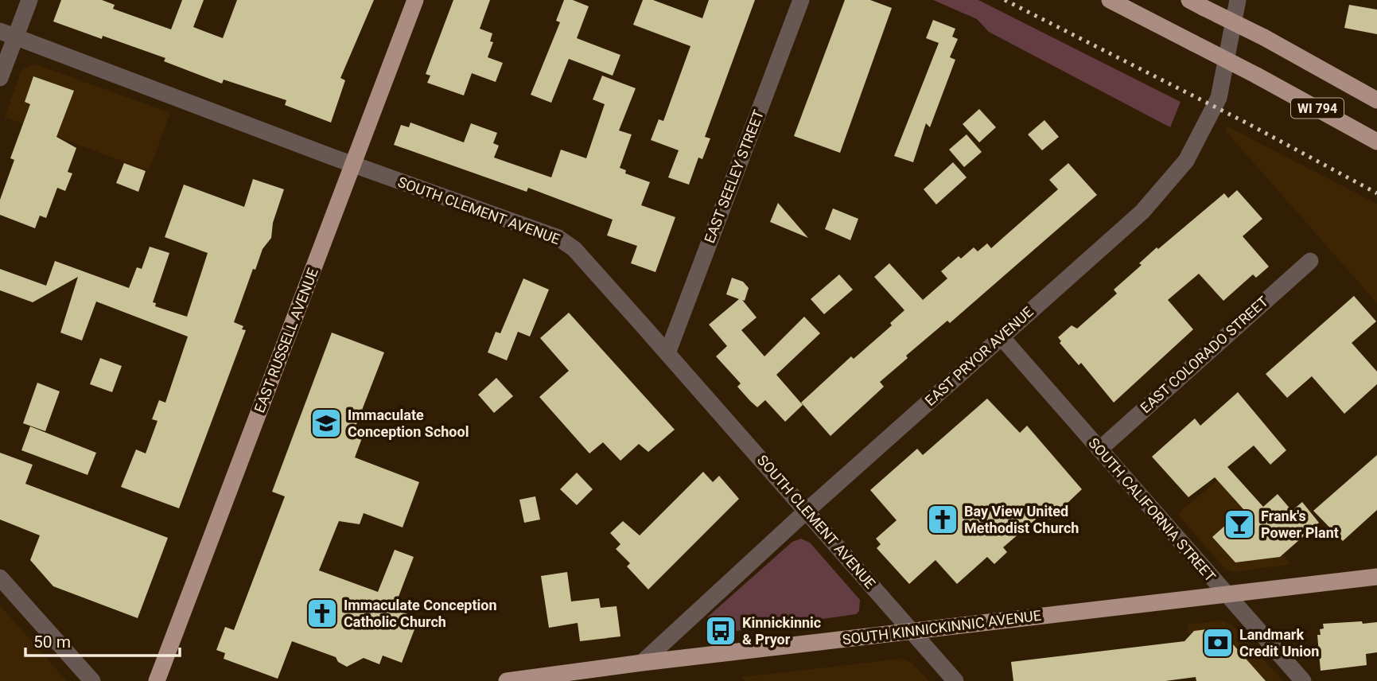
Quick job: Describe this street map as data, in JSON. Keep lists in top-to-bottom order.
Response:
{
  "streets": {
    "main road": ["WI 794", "EAST RUSSELL AVENUE", "SOUTH KINNICKINNIC AVENUE"],
    "street": [
      "EAST SEELEY STREET",
      "SOUTH CLEMENT AVENUE",
      "EAST COLORADO STREET",
      "EAST PRYOR AVENUE",
      "SOUTH CALIFORNIA STREET"
    ]
  },
  "crossings": [
    ["EAST SEELEY STREET", "SOUTH CLEMENT AVENUE"],
    ["SOUTH CLEMENT AVENUE", "EAST RUSSELL AVENUE"],
    ["SOUTH CLEMENT AVENUE", "EAST PRYOR AVENUE"],
    ["SOUTH CLEMENT AVENUE", "SOUTH KINNICKINNIC AVENUE"],
    ["EAST COLORADO STREET", "SOUTH CALIFORNIA STREET"],
    ["EAST PRYOR AVENUE", "SOUTH CALIFORNIA STREET"],
    ["EAST PRYOR AVENUE", "SOUTH KINNICKINNIC AVENUE"],
    ["SOUTH CALIFORNIA STREET", "SOUTH KINNICKINNIC AVENUE"]
  ],
  "places": {
    "school or university": ["Immaculate Conception School"],
    "church": ["Bay View United Methodist Church", "Immaculate Conception Catholic Church"],
    "bar": ["Frank's Power Plant"],
    "bus stop": ["Kinnickinnic & Pryor"],
    "bank": ["Landmark Credit Union"]
  },
  "scale_bar": "50 m"
}
